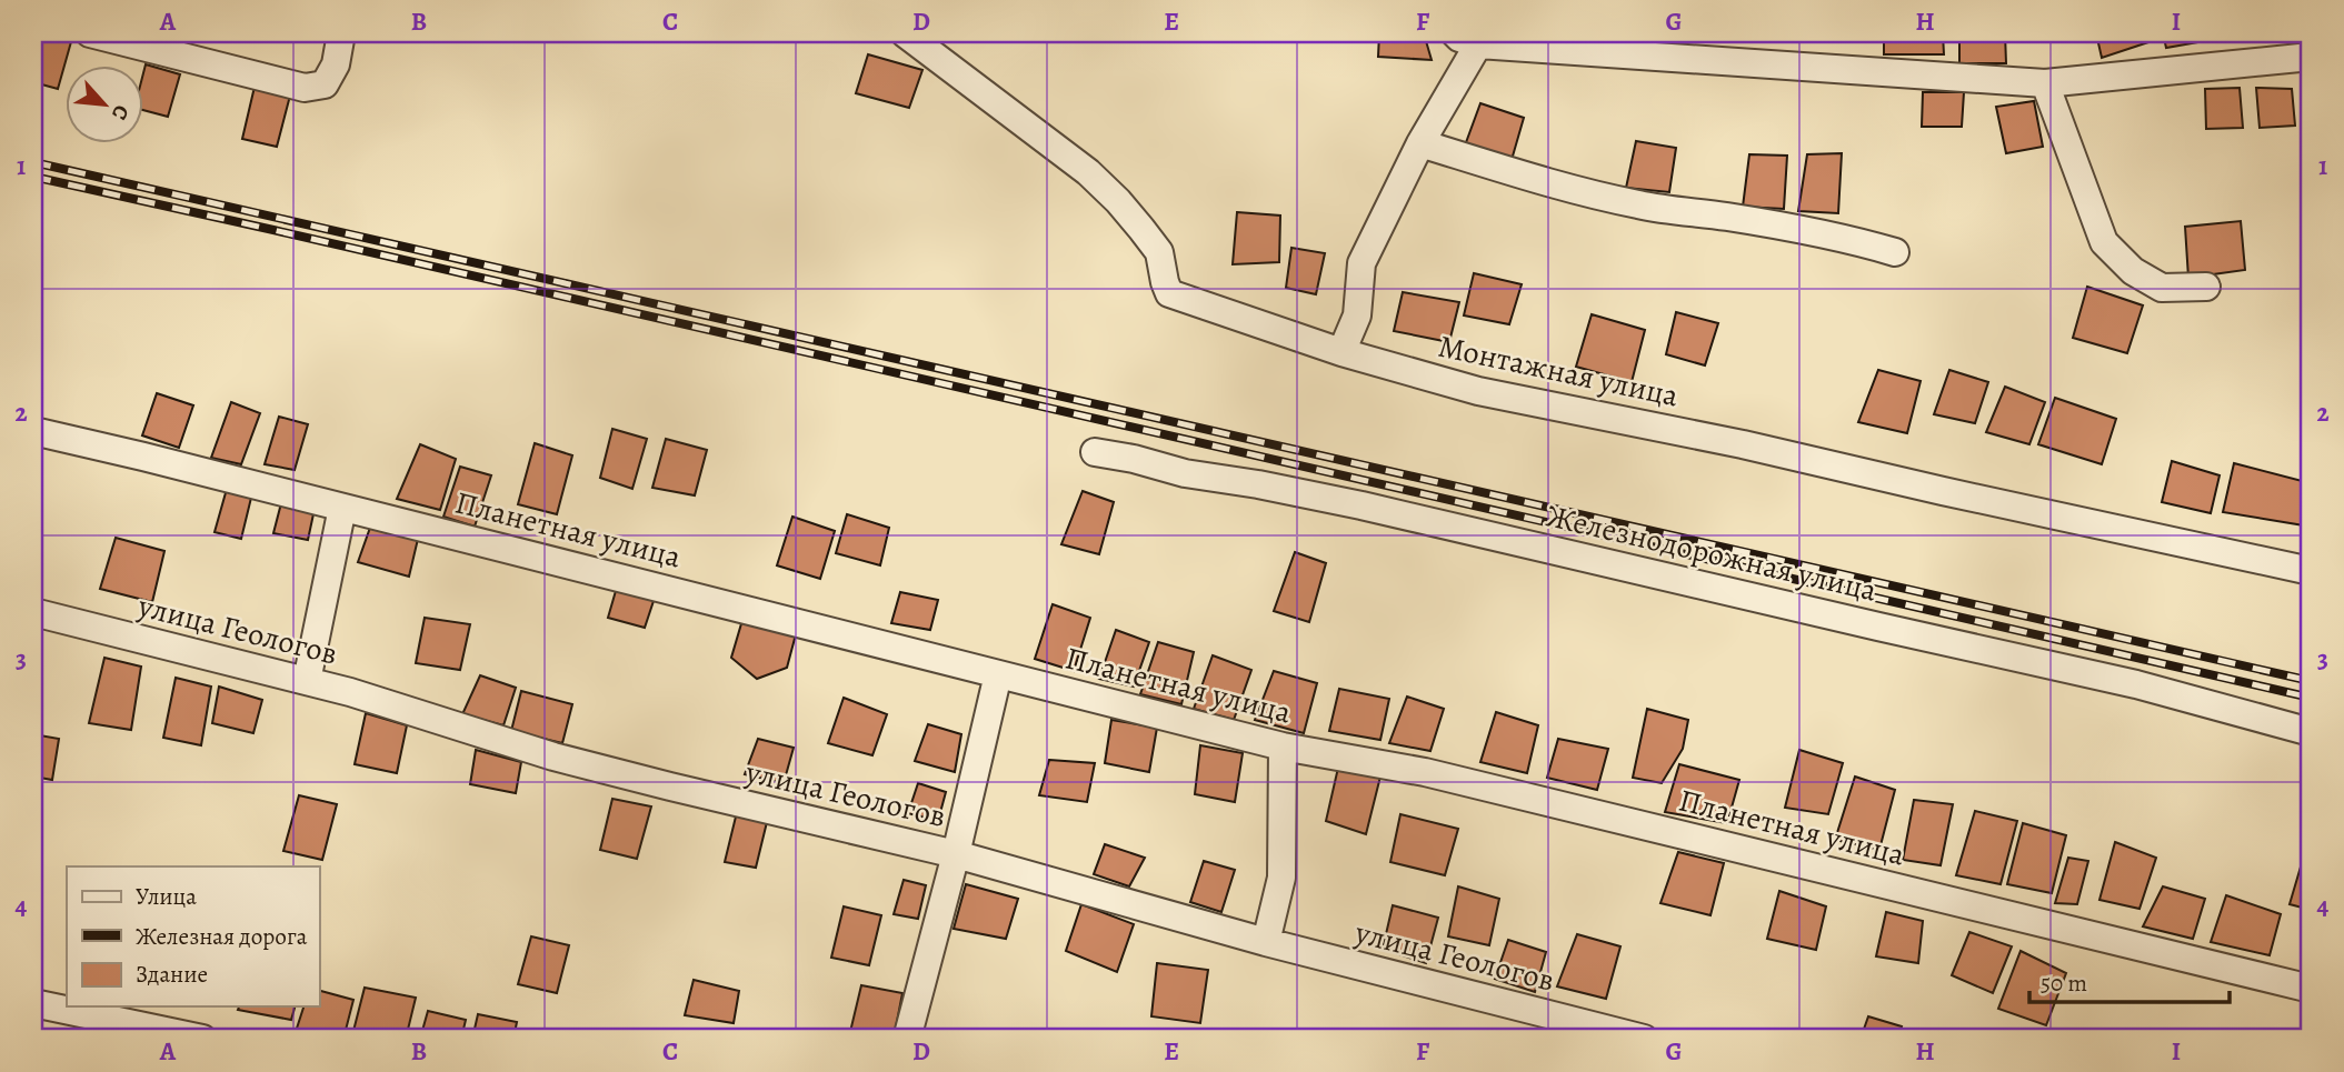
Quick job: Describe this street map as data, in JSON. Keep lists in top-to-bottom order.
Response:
{
  "streets": {
    "street": [
      "Монтажная улица",
      "Планетная улица",
      "Железнодорожная улица",
      "улица Геологов"
    ]
  },
  "legend": ["Улица", "Железная дорога", "Здание"],
  "scale_bar": "50 m",
  "north": "bottom right",
  "grid": {
    "columns": [
      "A",
      "B",
      "C",
      "D",
      "E",
      "F",
      "G",
      "H",
      "I"
    ],
    "rows": [
      "1",
      "2",
      "3",
      "4"
    ]
  }
}
